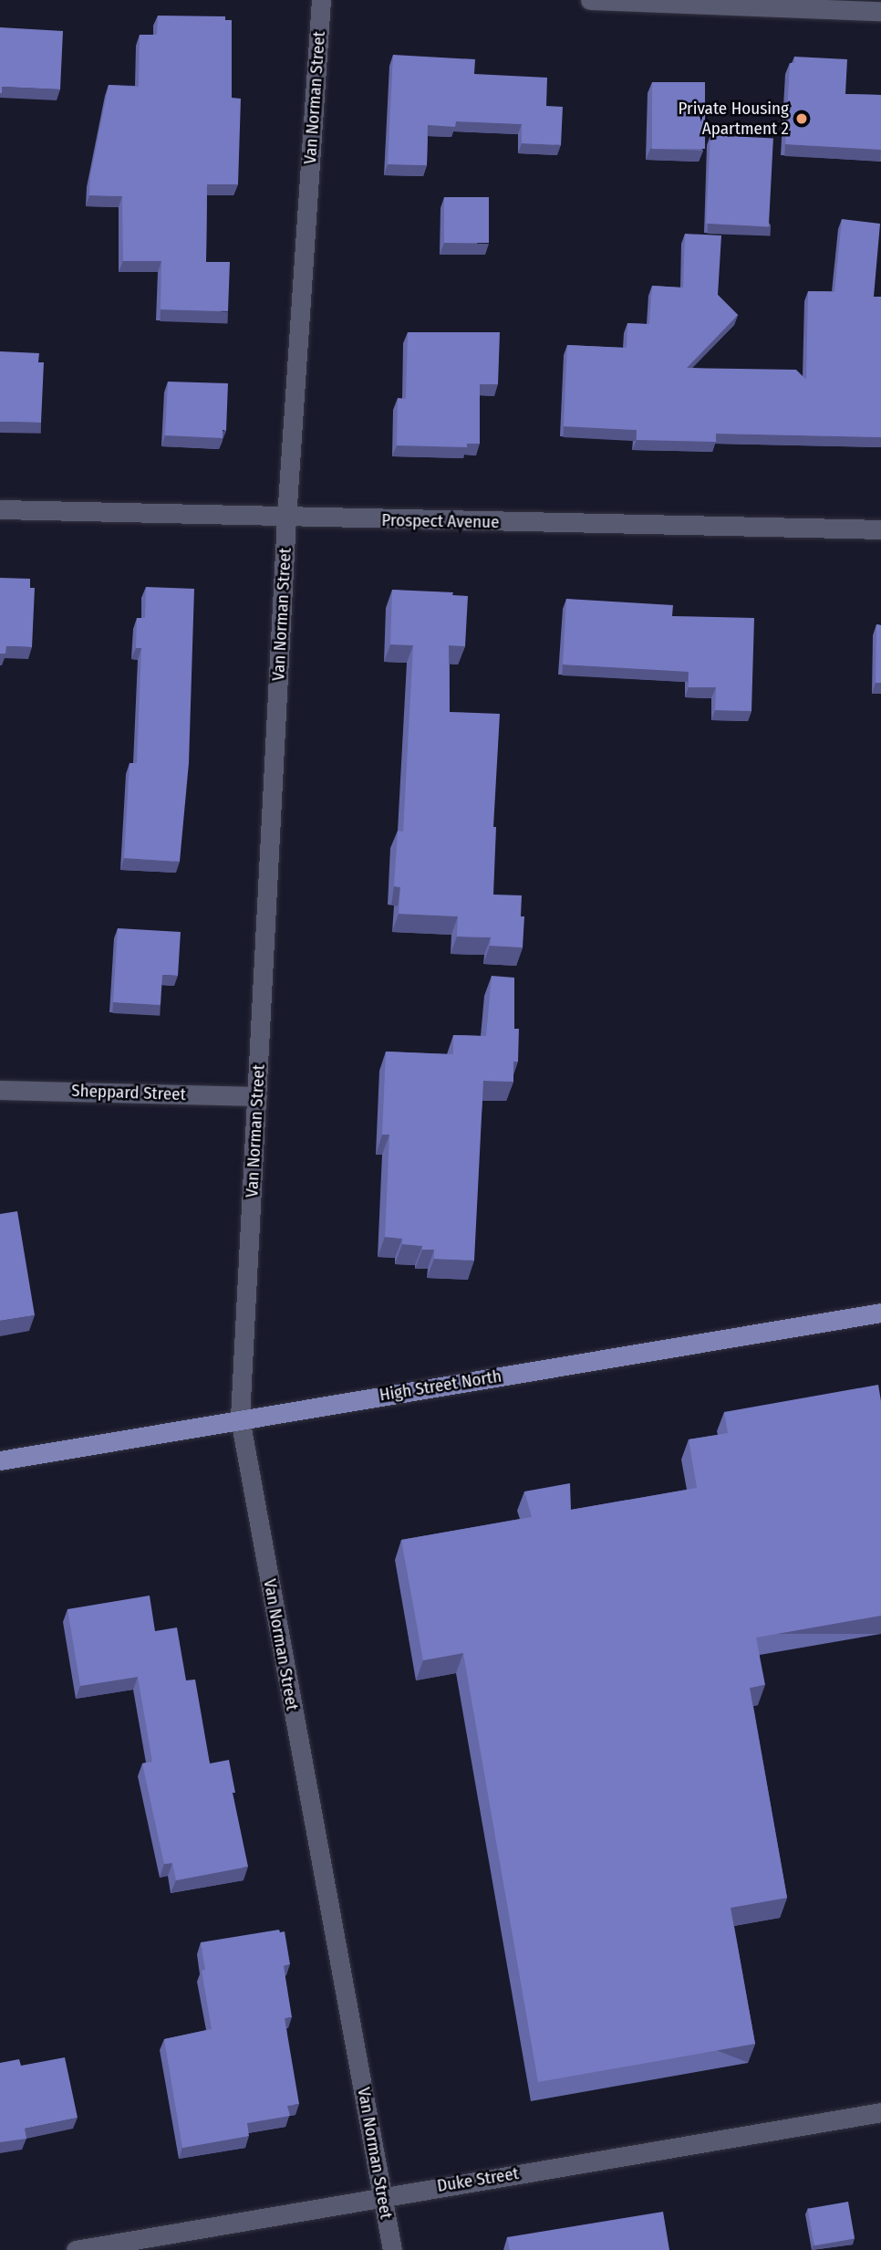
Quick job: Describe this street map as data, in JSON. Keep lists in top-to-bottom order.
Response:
{
  "streets": {
    "main road": ["High Street North"],
    "street": [
      "Van Norman Street",
      "Prospect Avenue",
      "Sheppard Street",
      "Duke Street"
    ]
  },
  "crossings": [
    ["Van Norman Street", "Prospect Avenue"],
    ["Van Norman Street", "Sheppard Street"],
    ["Van Norman Street", "High Street North"],
    ["Van Norman Street", "Duke Street"]
  ],
  "places": ["Private Housing Apartment 2"]
}
